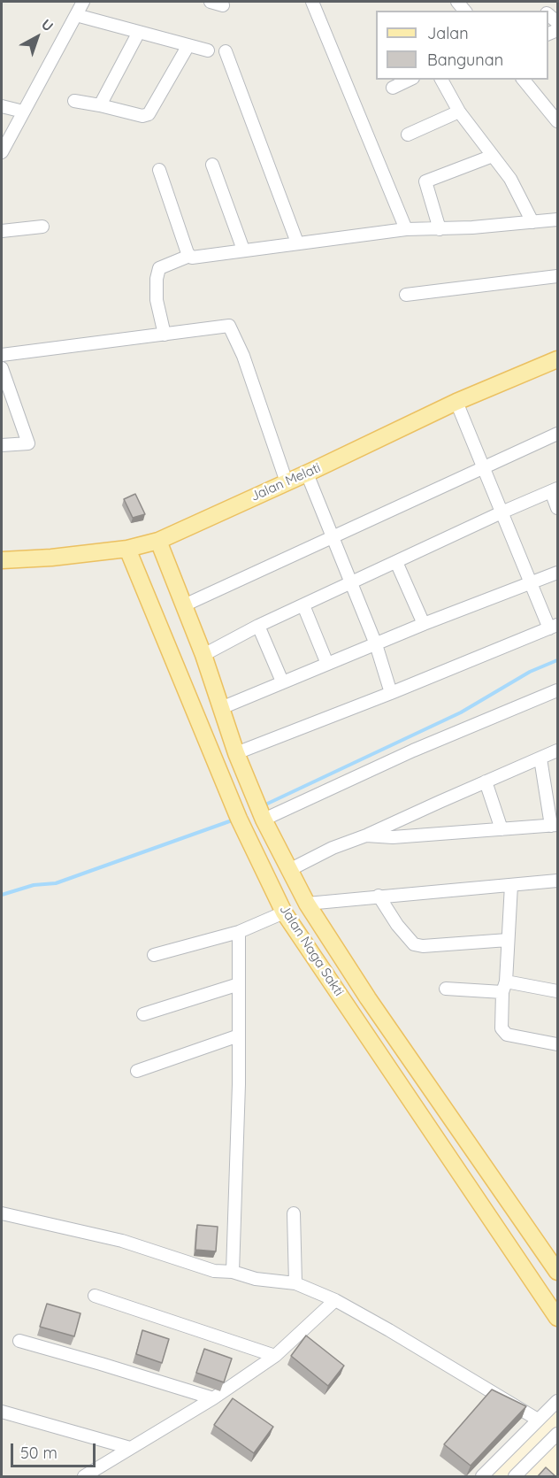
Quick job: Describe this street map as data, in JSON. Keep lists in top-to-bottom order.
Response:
{
  "streets": {
    "main road": ["Jalan Melati", "Jalan Naga Sakti"]
  },
  "crossings": [
    ["Jalan Melati", "Jalan Naga Sakti"]
  ],
  "legend": ["Jalan", "Bangunan"],
  "scale_bar": "50 m",
  "north": "top right"
}
